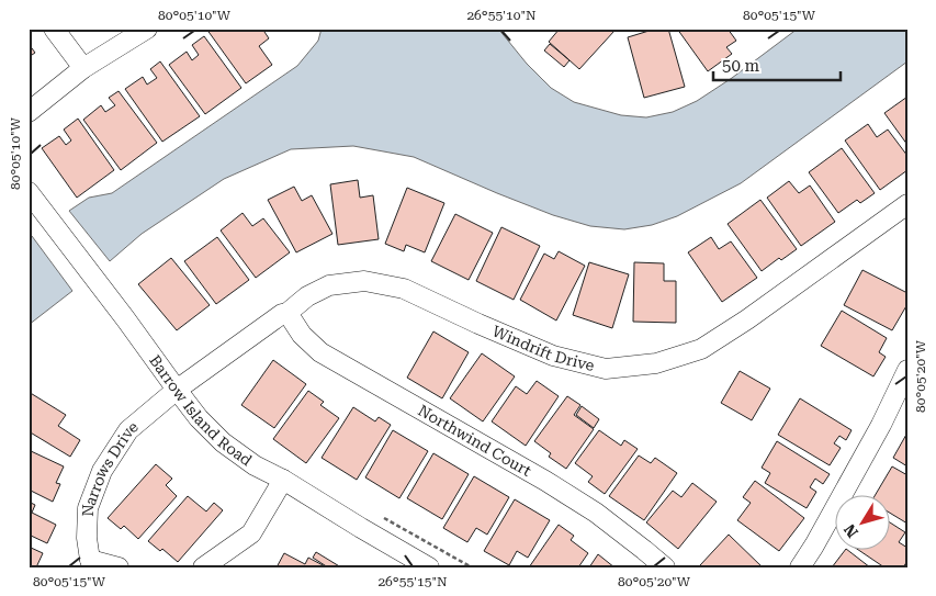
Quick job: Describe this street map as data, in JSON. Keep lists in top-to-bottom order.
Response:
{
  "streets": {
    "street": [
      "Windrift Drive",
      "Barrow Island Road",
      "Northwind Court",
      "Narrows Drive"
    ]
  },
  "crossings": [
    ["Windrift Drive", "Barrow Island Road"],
    ["Windrift Drive", "Northwind Court"],
    ["Windrift Drive", "Narrows Drive"],
    ["Barrow Island Road", "Narrows Drive"]
  ],
  "scale_bar": "50 m",
  "north": "bottom left",
  "coordinates": [
    "80°05'10\"W",
    "26°55'10\"N",
    "80°05'15\"W",
    "80°05'20\"W",
    "26°55'15\"N"
  ]
}
